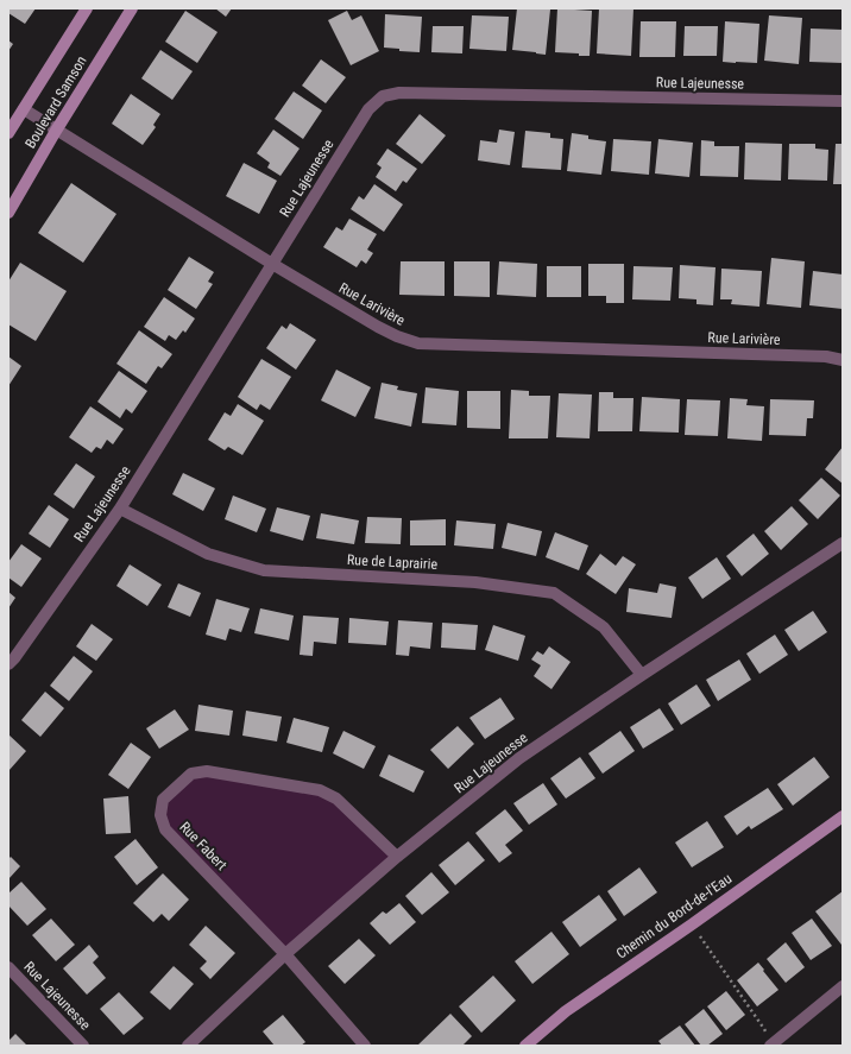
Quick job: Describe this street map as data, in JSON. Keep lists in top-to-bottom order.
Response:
{
  "streets": {
    "street": [
      "Rue Lajeunesse",
      "Boulevard Samson",
      "Rue Larivière",
      "Rue de Laprairie",
      "Rue Fabert",
      "Chemin du Bord-de-l'Eau"
    ]
  },
  "crossings": [
    ["Rue Lajeunesse", "Rue Larivière"],
    ["Rue Lajeunesse", "Rue de Laprairie"],
    ["Rue Lajeunesse", "Rue Fabert"],
    ["Boulevard Samson", "Rue Larivière"]
  ]
}
